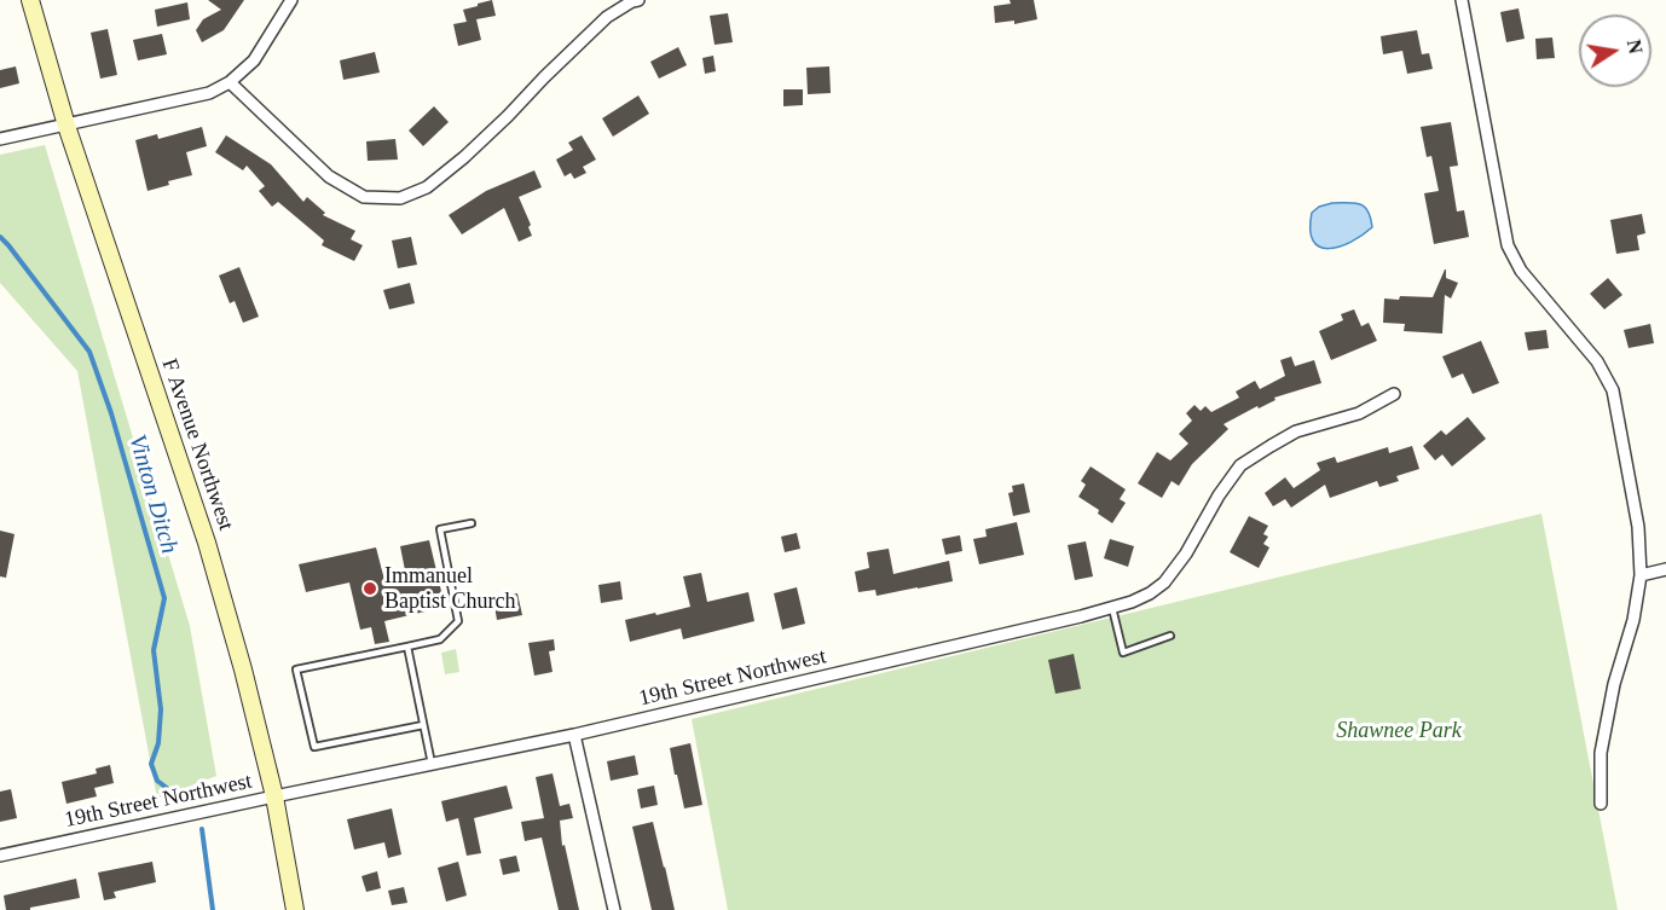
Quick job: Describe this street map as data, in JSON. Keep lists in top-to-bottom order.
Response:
{
  "streets": {
    "main road": ["F Avenue Northwest"],
    "street": ["19th Street Northwest"]
  },
  "crossings": [
    ["F Avenue Northwest", "19th Street Northwest"]
  ],
  "water": ["Vinton Ditch"],
  "parks": ["Shawnee Park"],
  "places": ["Immanuel Baptist Church"],
  "north": "right"
}
